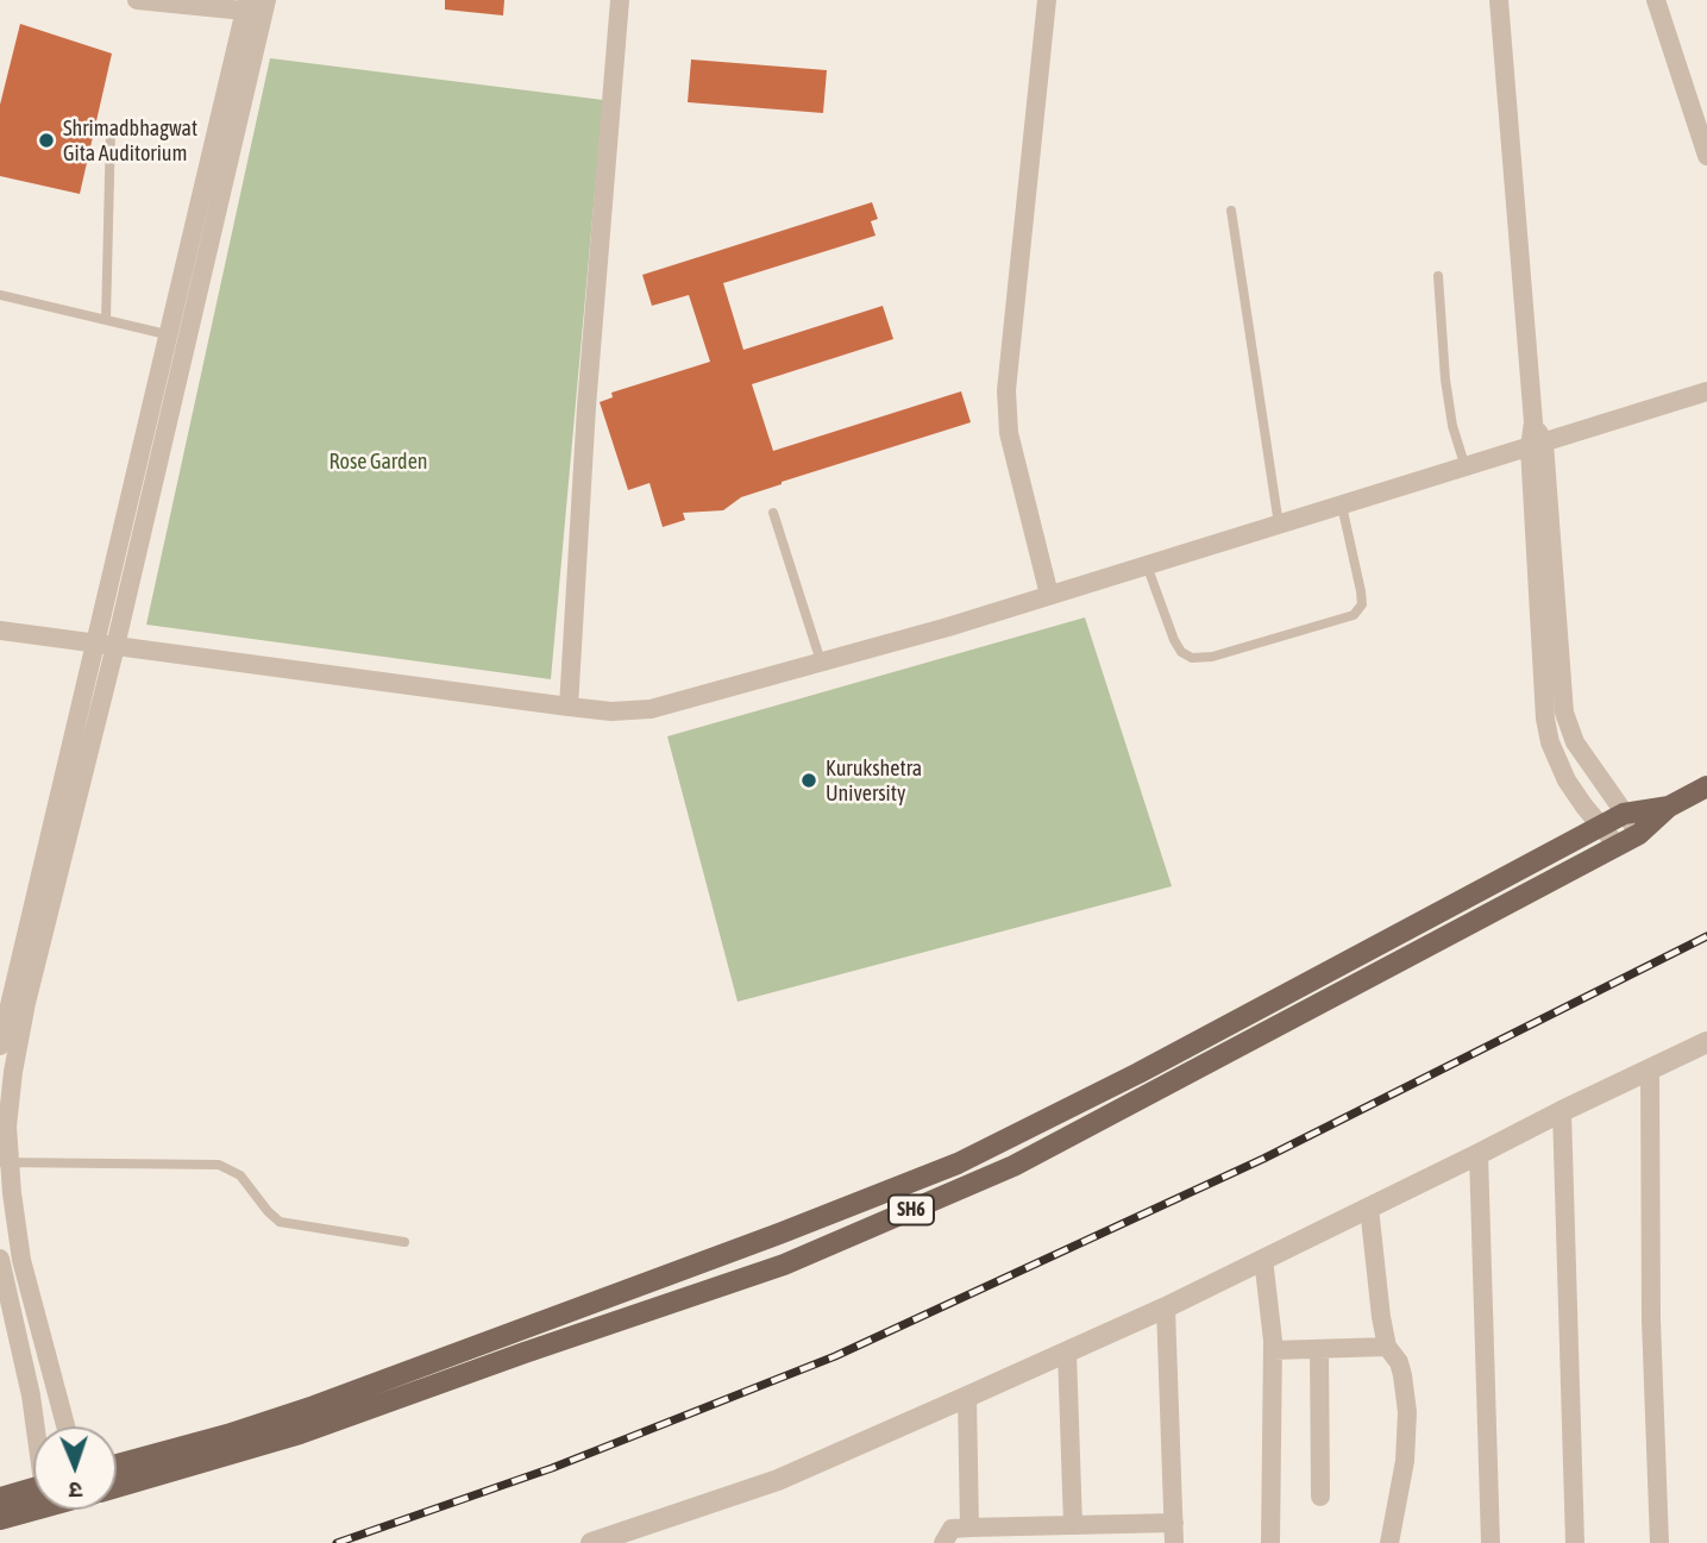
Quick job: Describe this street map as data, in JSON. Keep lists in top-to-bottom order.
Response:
{
  "streets": {
    "main road": ["SH6"]
  },
  "parks": ["Rose Garden"],
  "places": ["Shrimadbhagwat Gita Auditorium", "Kurukshetra University"],
  "north": "bottom"
}
